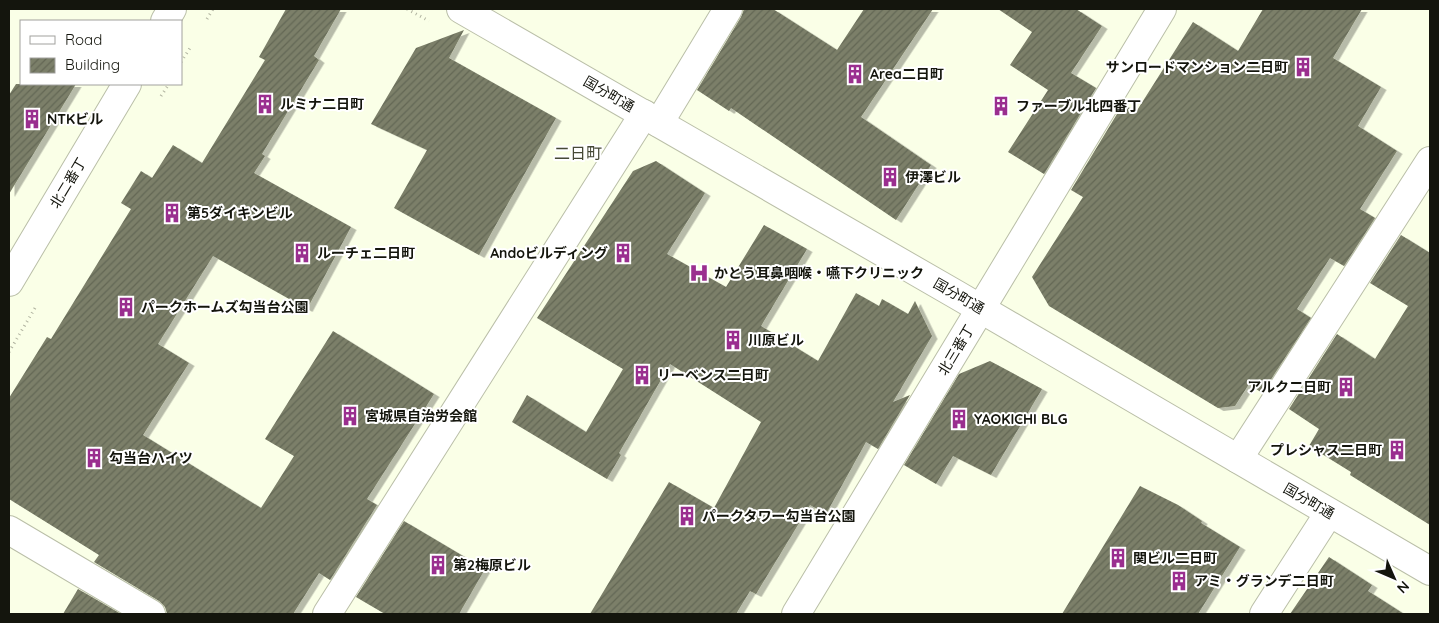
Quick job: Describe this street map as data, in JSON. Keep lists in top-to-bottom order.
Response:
{
  "streets": {
    "street": ["国分町通", "北二番丁", "北三番丁"]
  },
  "crossings": [
    ["国分町通", "北三番丁"]
  ],
  "districts": ["二日町"],
  "places": {
    "building": [
      "サンロードマンション二日町",
      "Area二日町",
      "ルミナ二日町",
      "ファーブル北四番丁",
      "NTKビル",
      "伊澤ビル",
      "第5ダイキンビル",
      "ルーチェ二日町",
      "Andoビルディング",
      "パークホームズ勾当台公園",
      "川原ビル",
      "リーベンス二日町",
      "アルク二日町",
      "宮城県自治労会館",
      "YAOKICHI BLG",
      "プレシャス二日町",
      "勾当台ハイツ",
      "パークタワー勾当台公園",
      "関ビル二日町",
      "第2梅原ビル",
      "アミ・グランデ二日町"
    ],
    "hospital": ["かとう耳鼻咽喉・嚥下クリニック"]
  },
  "legend": ["Road", "Building"],
  "north": "bottom right"
}
